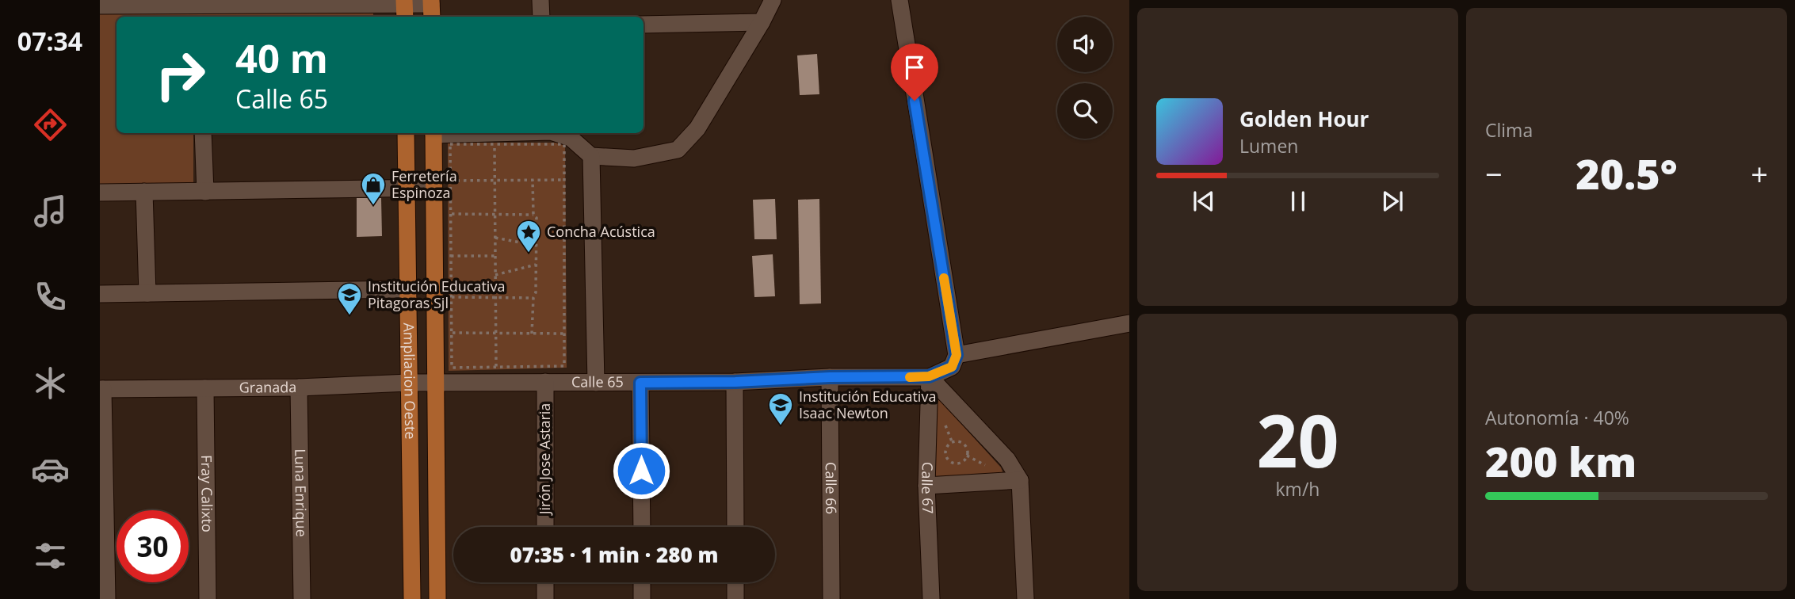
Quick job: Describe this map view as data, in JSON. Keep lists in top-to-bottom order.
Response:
{
  "streets": {
    "main road": ["Ampliacion Oeste"],
    "street": [
      "Calle 65",
      "Granada",
      "Jirón Jose Astaria",
      "Calle 66",
      "Calle 67",
      "Fray Calixto",
      "Luna Enrique"
    ]
  },
  "crossings": [
    ["Ampliacion Oeste", "Calle 65"],
    ["Ampliacion Oeste", "Granada"],
    ["Calle 65", "Granada"],
    ["Calle 65", "Jirón Jose Astaria"],
    ["Calle 65", "Calle 66"],
    ["Calle 65", "Calle 67"],
    ["Granada", "Fray Calixto"],
    ["Granada", "Luna Enrique"]
  ],
  "places": {
    "shop": ["Ferretería Espinoza"],
    "place": ["Concha Acústica"],
    "school or university": ["Institución Educativa Pitagoras Sjl", "Institución Educativa Isaac Newton"]
  },
  "page": {
    "tabs": "07:34",
    "tile": [
      "Clima",
      ["20", "km/h"],
      ["Autonomía · 40%", "200 km"]
    ],
    "turn": ["40 m", "Calle 65"],
    "song": ["Golden Hour", "Lumen"],
    "heat": ["−", "20.5°", "+"],
    "limit": "30",
    "trip": "07:35 · 1 min · 280 m"
  }
}
